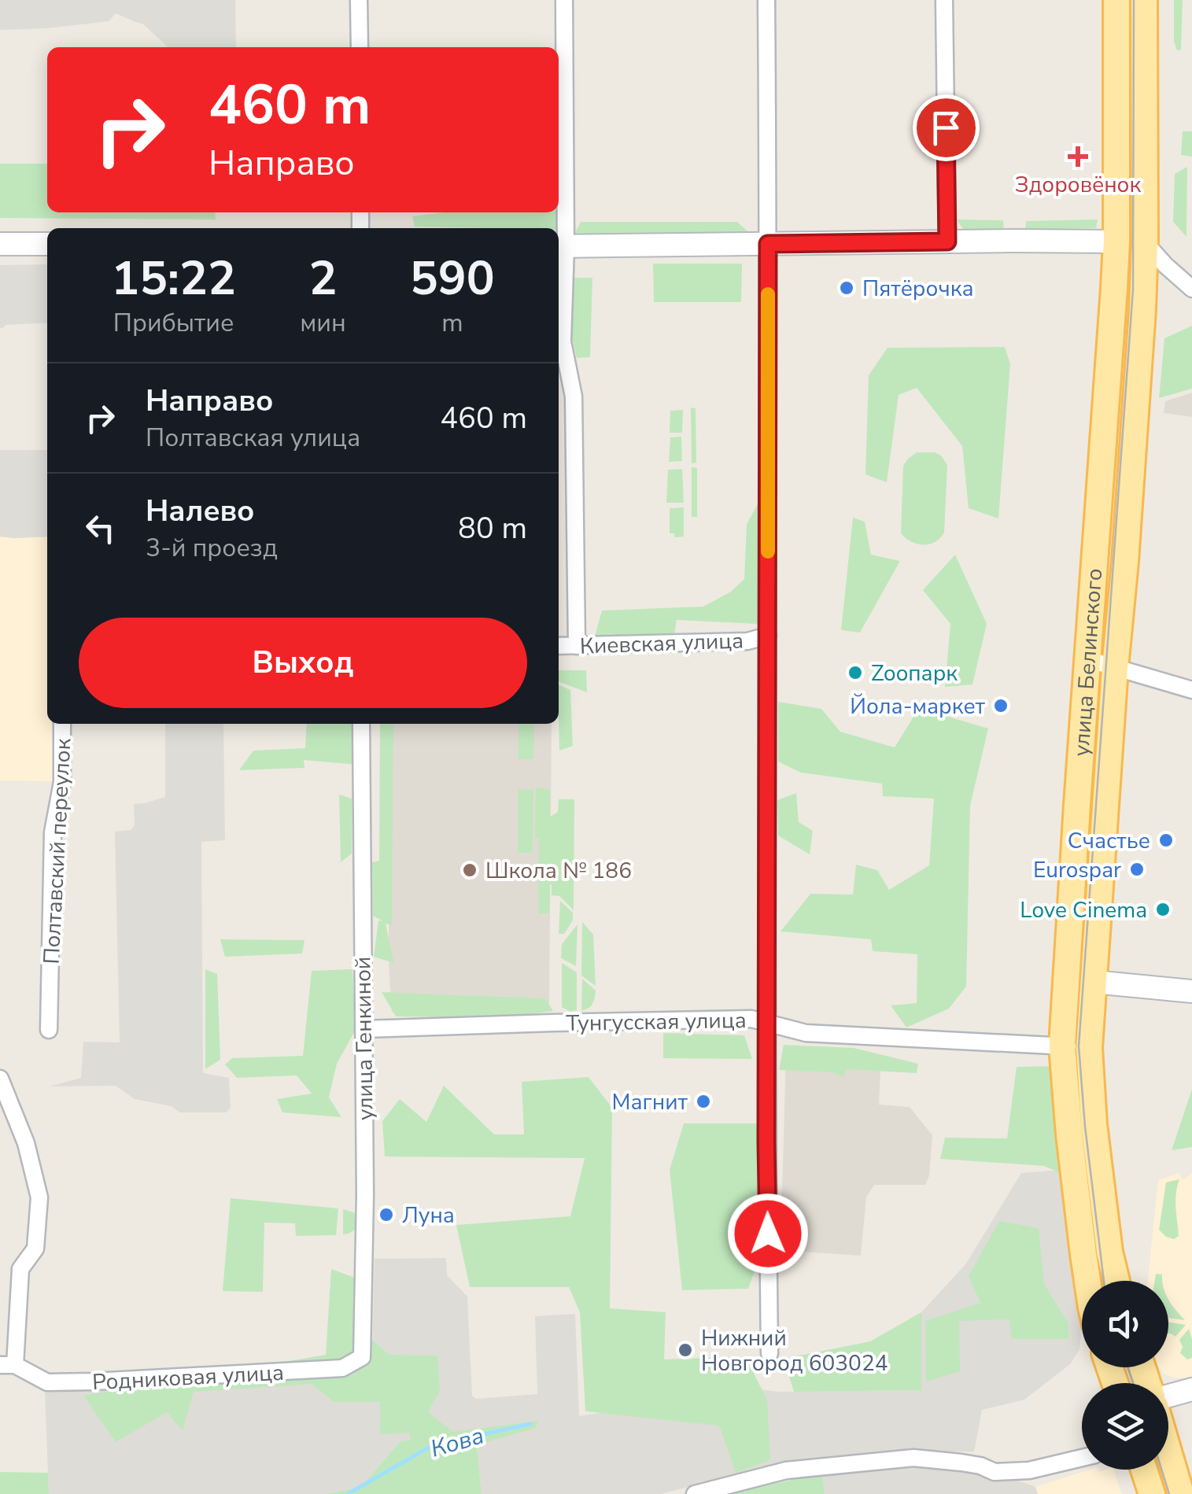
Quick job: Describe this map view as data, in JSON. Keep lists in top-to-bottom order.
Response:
{
  "streets": {
    "main road": ["улица Белинского"],
    "street": [
      "Киевская улица",
      "Полтавский переулок",
      "Тунгусская улица",
      "улица Генкиной",
      "Родниковая улица"
    ]
  },
  "crossings": [
    ["улица Белинского", "Тунгусская улица"],
    ["Тунгусская улица", "улица Генкиной"],
    ["улица Генкиной", "Родниковая улица"]
  ],
  "water": ["Кова"],
  "places": {
    "health": ["Здоровёнок"],
    "other": [
      "Пятёрочка",
      "Zooпарк",
      "Йола-маркет",
      "Счастье",
      "Eurospar",
      "Школа № 186",
      "Love Cinema",
      "Магнит",
      "Луна",
      "Нижний Новгород 603024"
    ]
  },
  "page": {
    "turn": ["460 m", "Направо"],
    "eta": [
      "15:22",
      "Прибытие",
      "2",
      "мин",
      "590",
      "m"
    ],
    "list": [
      {
        "name": "Направо",
        "note": "Полтавская улица",
        "value": "460 m"
      },
      {
        "name": "Налево",
        "note": "3-й проезд",
        "value": "80 m"
      }
    ],
    "buttons": "Выход"
  }
}
